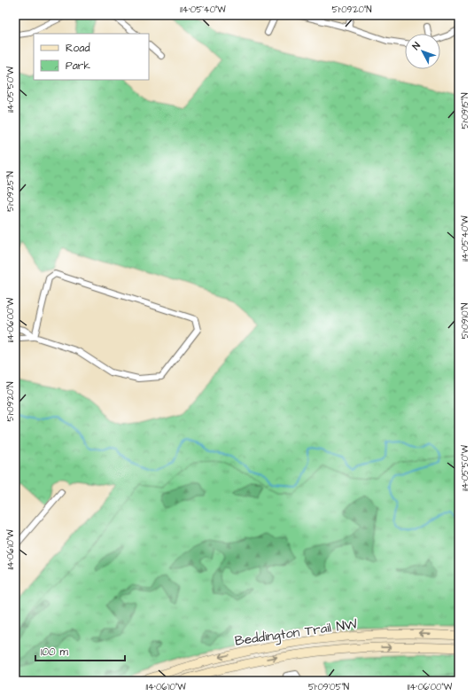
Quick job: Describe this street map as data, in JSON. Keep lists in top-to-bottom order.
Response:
{
  "streets": {
    "main road": ["Beddington Trail NW"]
  },
  "legend": ["Road", "Park"],
  "scale_bar": "100 m",
  "north": "top left",
  "coordinates": [
    "114°05'40\"W",
    "51°09'20\"N",
    "114°05'50\"W",
    "51°09'15\"N",
    "51°09'25\"N",
    "114°06'00\"W",
    "51°09'10\"N",
    "114°06'10\"W",
    "51°09'05\"N"
  ]
}
